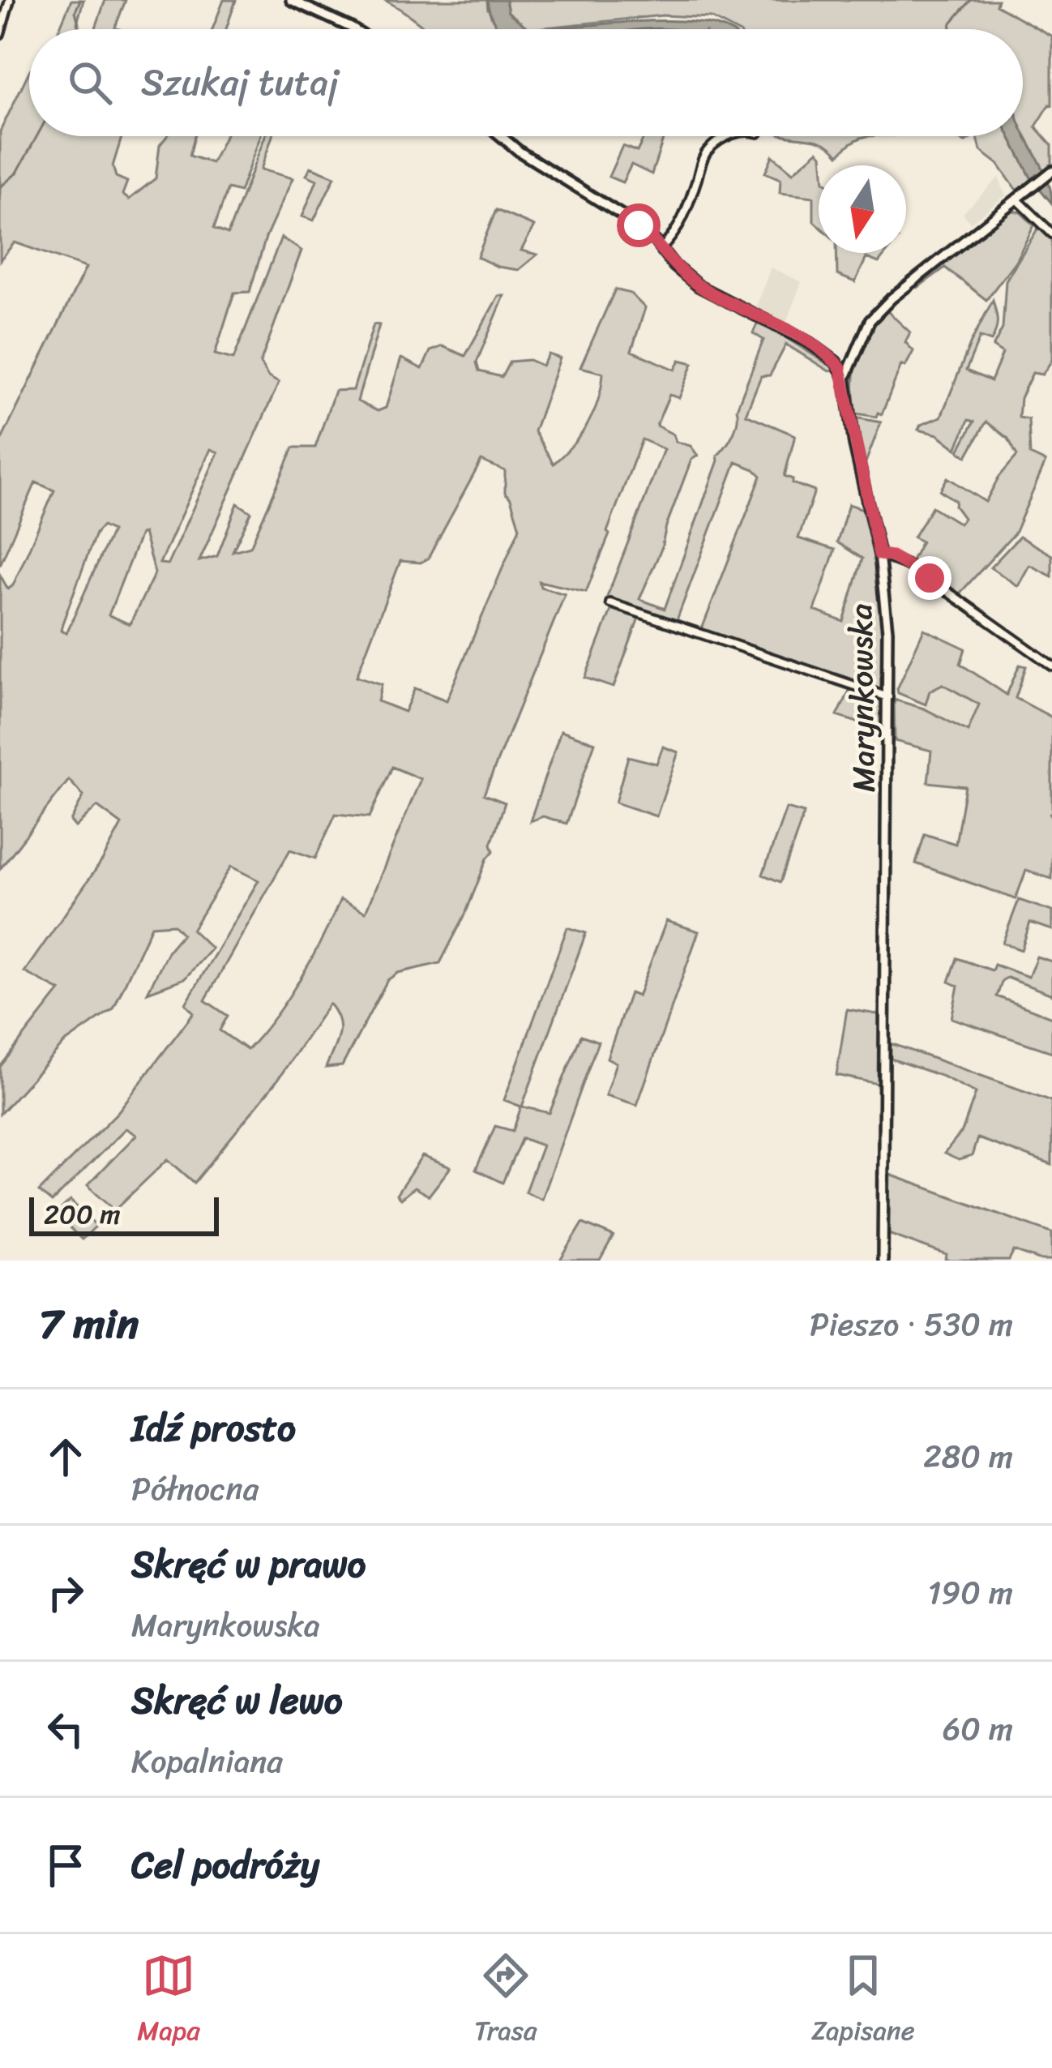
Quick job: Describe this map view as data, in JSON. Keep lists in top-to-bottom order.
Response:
{
  "streets": {
    "street": ["Marynkowska"]
  },
  "scale_bar": "200 m",
  "north": "bottom",
  "page": {
    "search": "Szukaj tutaj",
    "scale": "200 m",
    "heading": ["7 min", "Pieszo · 530 m"],
    "list": [
      ["Idź prosto", "Północna", "280 m"],
      ["Skręć w prawo", "Marynkowska", "190 m"],
      ["Skręć w lewo", "Kopalniana", "60 m"],
      "Cel podróży"
    ],
    "nav": ["Mapa", "Trasa", "Zapisane"]
  }
}
